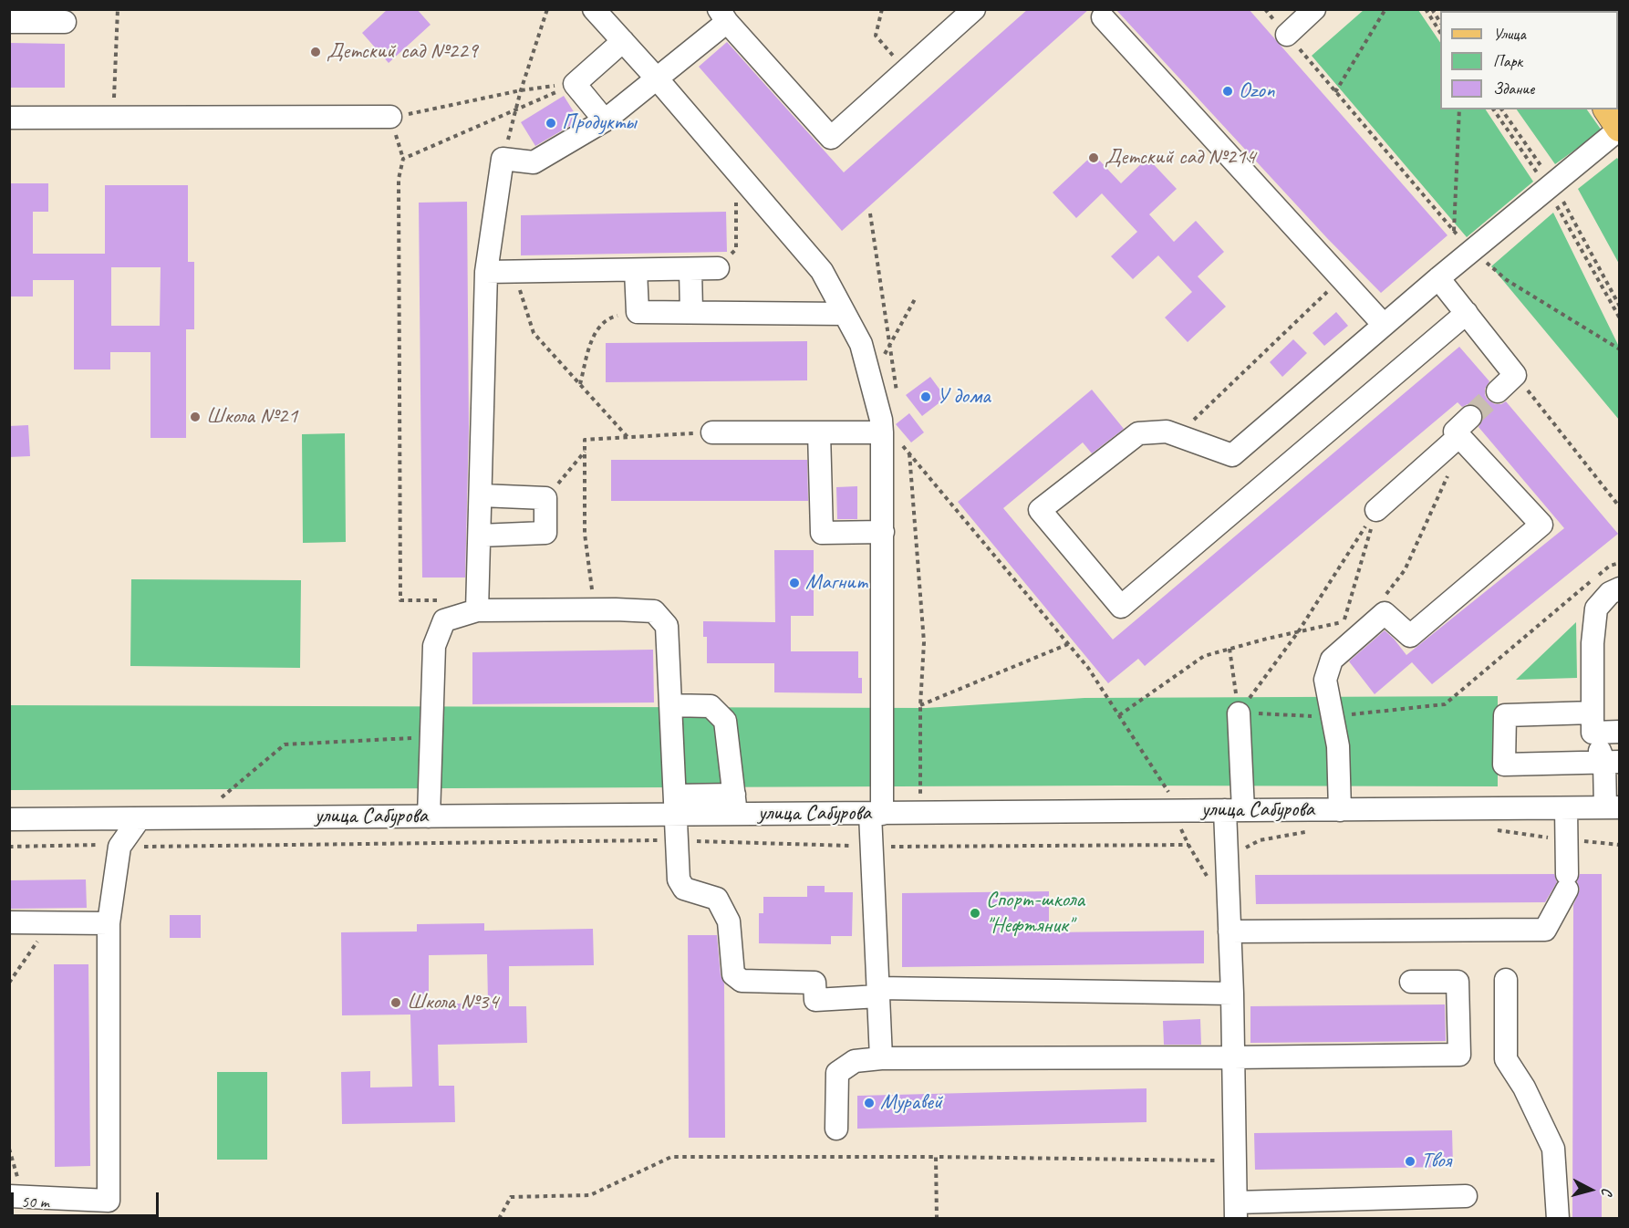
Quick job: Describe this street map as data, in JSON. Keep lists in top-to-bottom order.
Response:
{
  "streets": {
    "street": ["улица Сабурова"]
  },
  "places": [
    "Детский сад №229",
    "Ozon",
    "Продукты",
    "Детский сад №214",
    "У дома",
    "Школа №21",
    "Магнит",
    "Спорт-школа \"Нефтяник\"",
    "Школа №34",
    "Муравей",
    "Твоя"
  ],
  "legend": ["Улица", "Парк", "Здание"],
  "scale_bar": "50 m",
  "north": "right"
}
